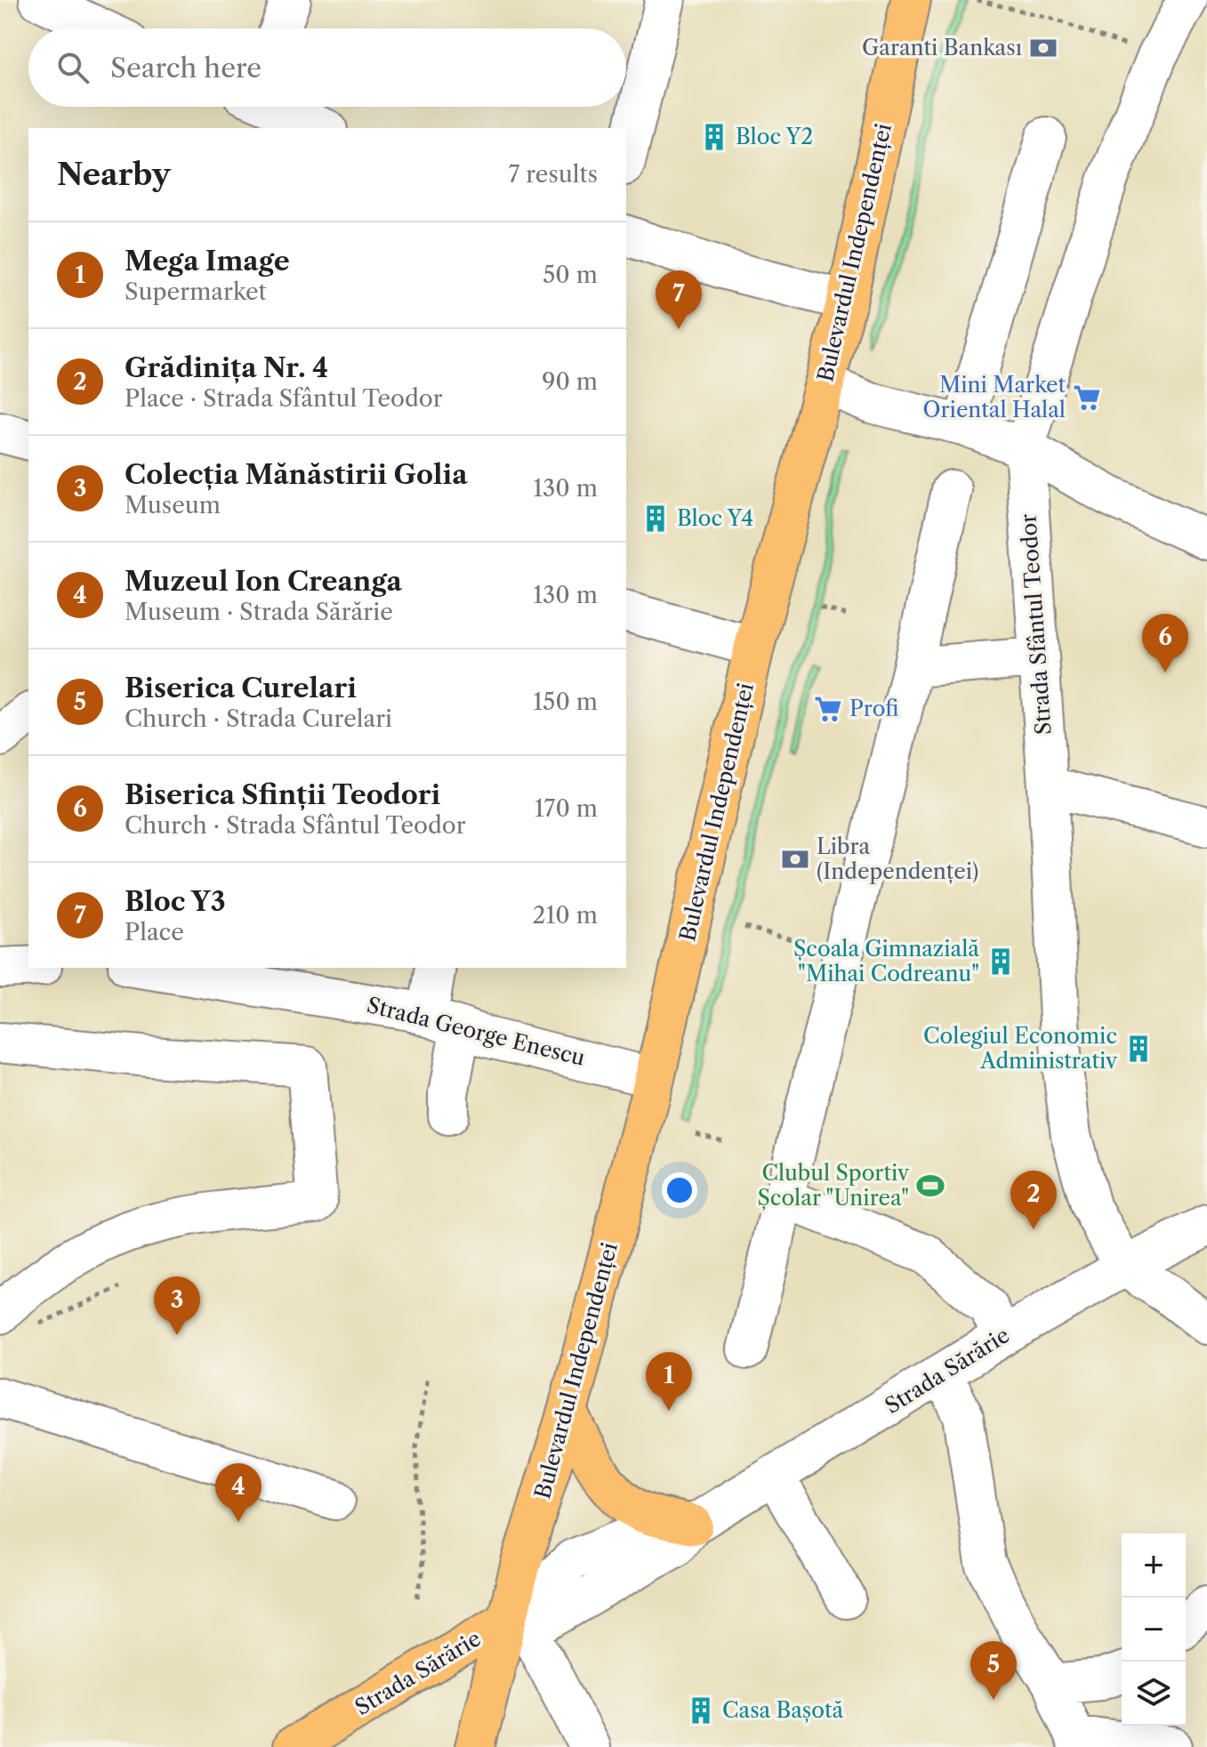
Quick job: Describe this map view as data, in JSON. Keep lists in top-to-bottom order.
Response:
{
  "streets": {
    "main road": ["Bulevardul Independenței", "Strada Sărărie"],
    "street": ["Strada Sfântul Teodor", "Strada George Enescu"]
  },
  "crossings": [
    ["Bulevardul Independenței", "Strada George Enescu"],
    ["Bulevardul Independenței", "Strada Sărărie"],
    ["Strada Sfântul Teodor", "Strada Sărărie"]
  ],
  "places": {
    "bank": ["Garanti Bankası", "Libra (Independenței)"],
    "building": [
      "Bloc Y2",
      "Bloc Y4",
      "Școala Gimnazială \"Mihai Codreanu\"",
      "Colegiul Economic Administrativ",
      "Casa Bașotă"
    ],
    "supermarket": ["Mini Market Oriental Halal", "Profi"],
    "sports": ["Clubul Sportiv Școlar \"Unirea\""]
  },
  "page": {
    "search": "Search here",
    "heading": ["Nearby", "7 results"],
    "list": [
      {
        "mark": "1",
        "name": "Mega Image",
        "note": "Supermarket",
        "value": "50 m"
      },
      {
        "mark": "2",
        "name": "Grădinița Nr. 4",
        "note": "Place · Strada Sfântul Teodor",
        "value": "90 m"
      },
      {
        "mark": "3",
        "name": "Colecția Mănăstirii Golia",
        "note": "Museum",
        "value": "130 m"
      },
      {
        "mark": "4",
        "name": "Muzeul Ion Creanga",
        "note": "Museum · Strada Sărărie",
        "value": "130 m"
      },
      {
        "mark": "5",
        "name": "Biserica Curelari",
        "note": "Church · Strada Curelari",
        "value": "150 m"
      },
      {
        "mark": "6",
        "name": "Biserica Sfinții Teodori",
        "note": "Church · Strada Sfântul Teodor",
        "value": "170 m"
      },
      {
        "mark": "7",
        "name": "Bloc Y3",
        "note": "Place",
        "value": "210 m"
      }
    ],
    "pins": [
      "7",
      "6",
      "2",
      "3",
      "1",
      "4",
      "5"
    ],
    "map_buttons": ["+", "−"]
  }
}
